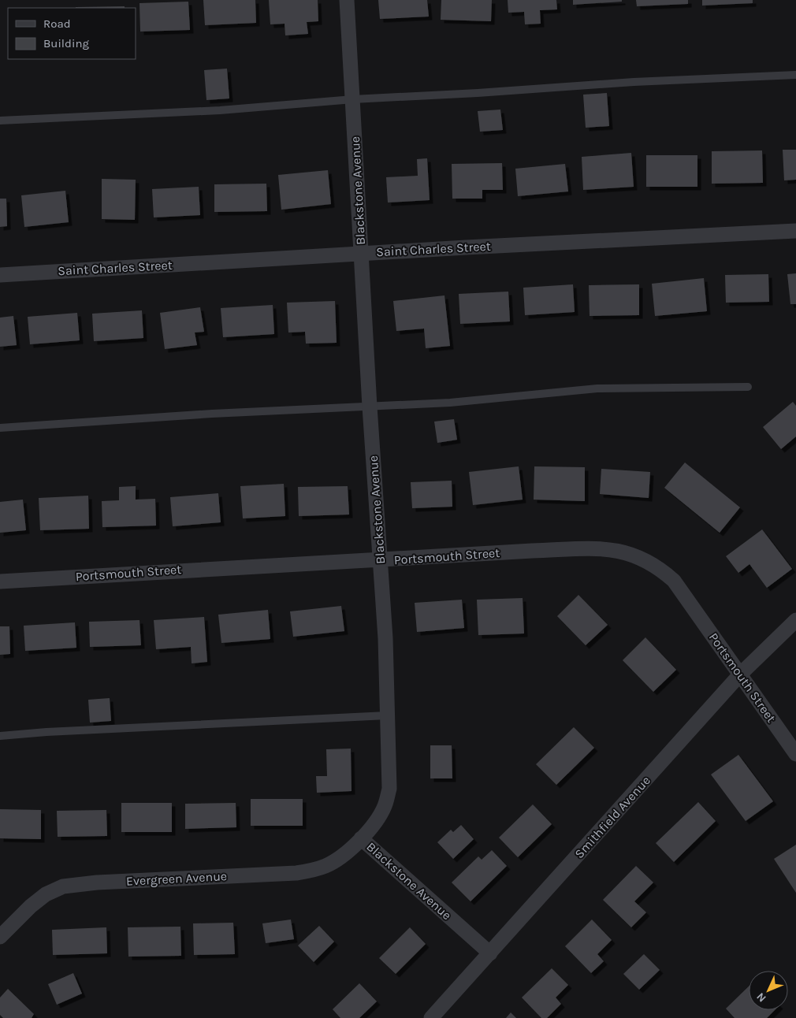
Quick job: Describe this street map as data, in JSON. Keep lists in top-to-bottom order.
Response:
{
  "streets": {
    "street": [
      "Blackstone Avenue",
      "Saint Charles Street",
      "Portsmouth Street",
      "Smithfield Avenue",
      "Evergreen Avenue"
    ]
  },
  "crossings": [
    ["Blackstone Avenue", "Saint Charles Street"],
    ["Blackstone Avenue", "Portsmouth Street"],
    ["Blackstone Avenue", "Smithfield Avenue"],
    ["Blackstone Avenue", "Evergreen Avenue"],
    ["Portsmouth Street", "Smithfield Avenue"]
  ],
  "legend": ["Road", "Building"],
  "north": "bottom left"
}
